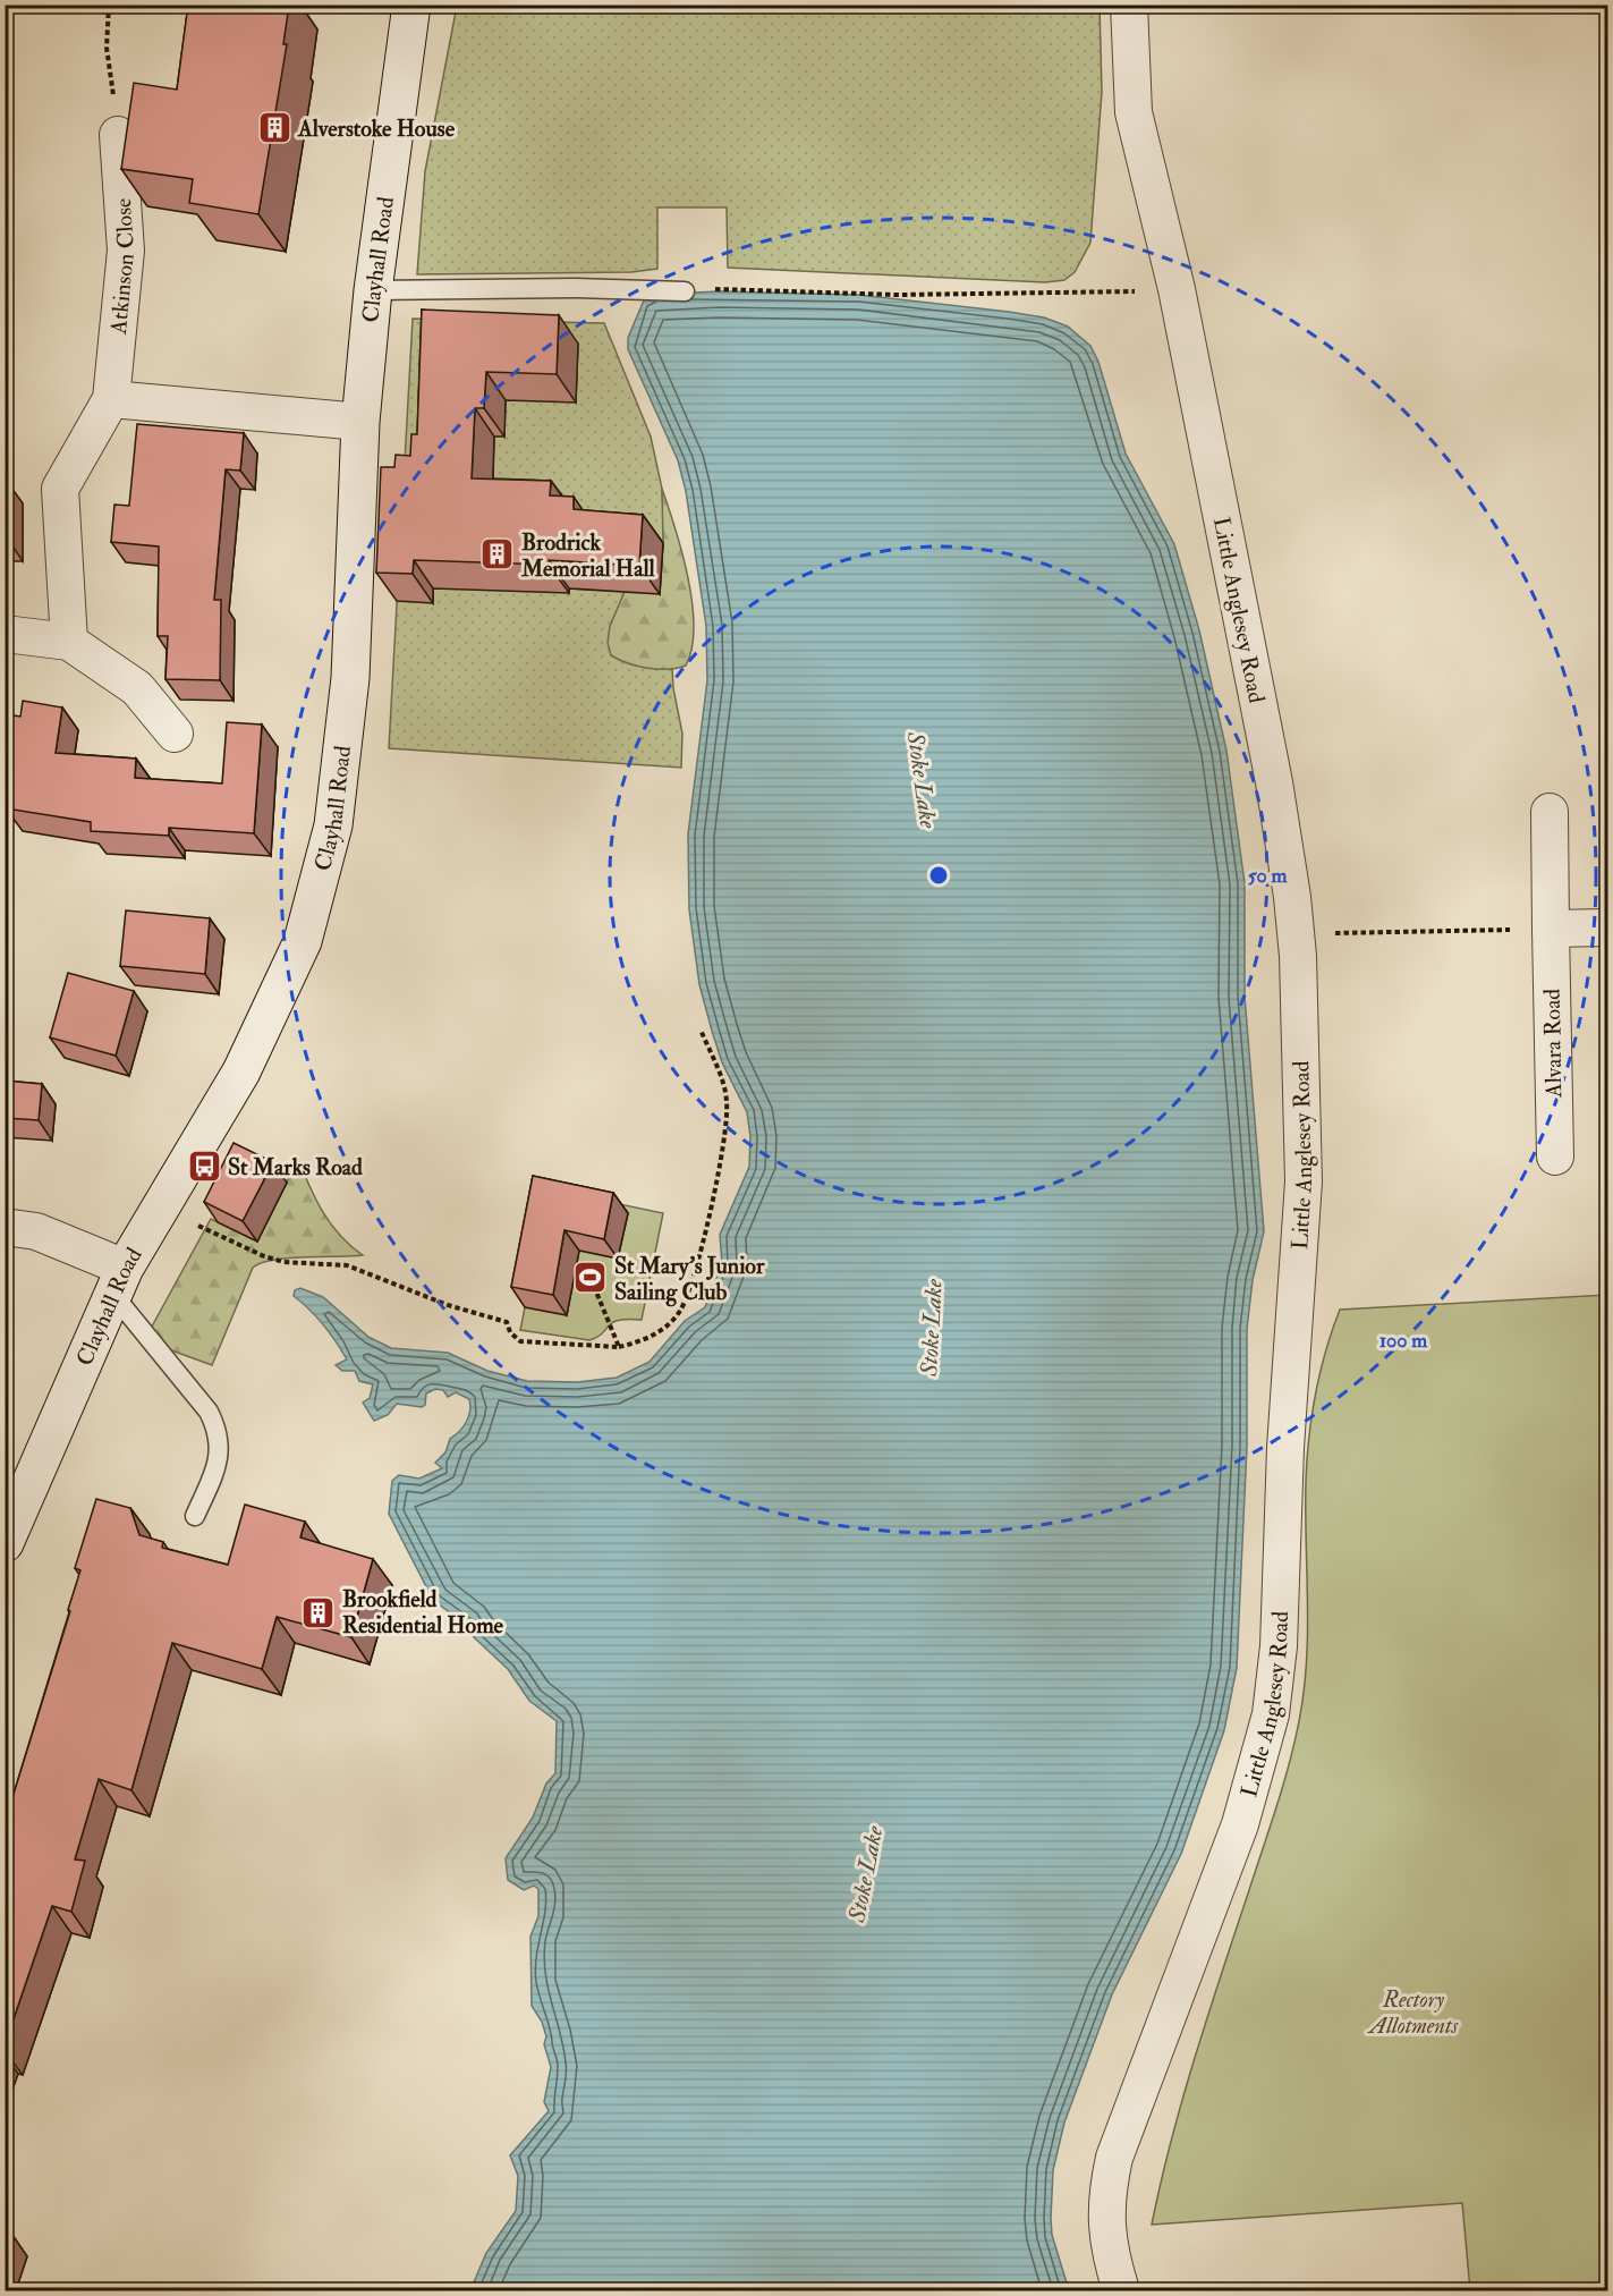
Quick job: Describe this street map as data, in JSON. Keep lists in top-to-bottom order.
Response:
{
  "streets": {
    "street": [
      "Clayhall Road",
      "Atkinson Close",
      "Little Anglesey Road",
      "Alvara Road"
    ]
  },
  "water": ["Stoke Lake"],
  "parks": ["Rectory Allotments"],
  "places": {
    "building": ["Alverstoke House", "Brodrick Memorial Hall", "Brookfield Residential Home"],
    "bus stop": ["St Marks Road"],
    "sports": ["St Mary's Junior Sailing Club"]
  },
  "rings": ["50 m", "100 m"]
}
